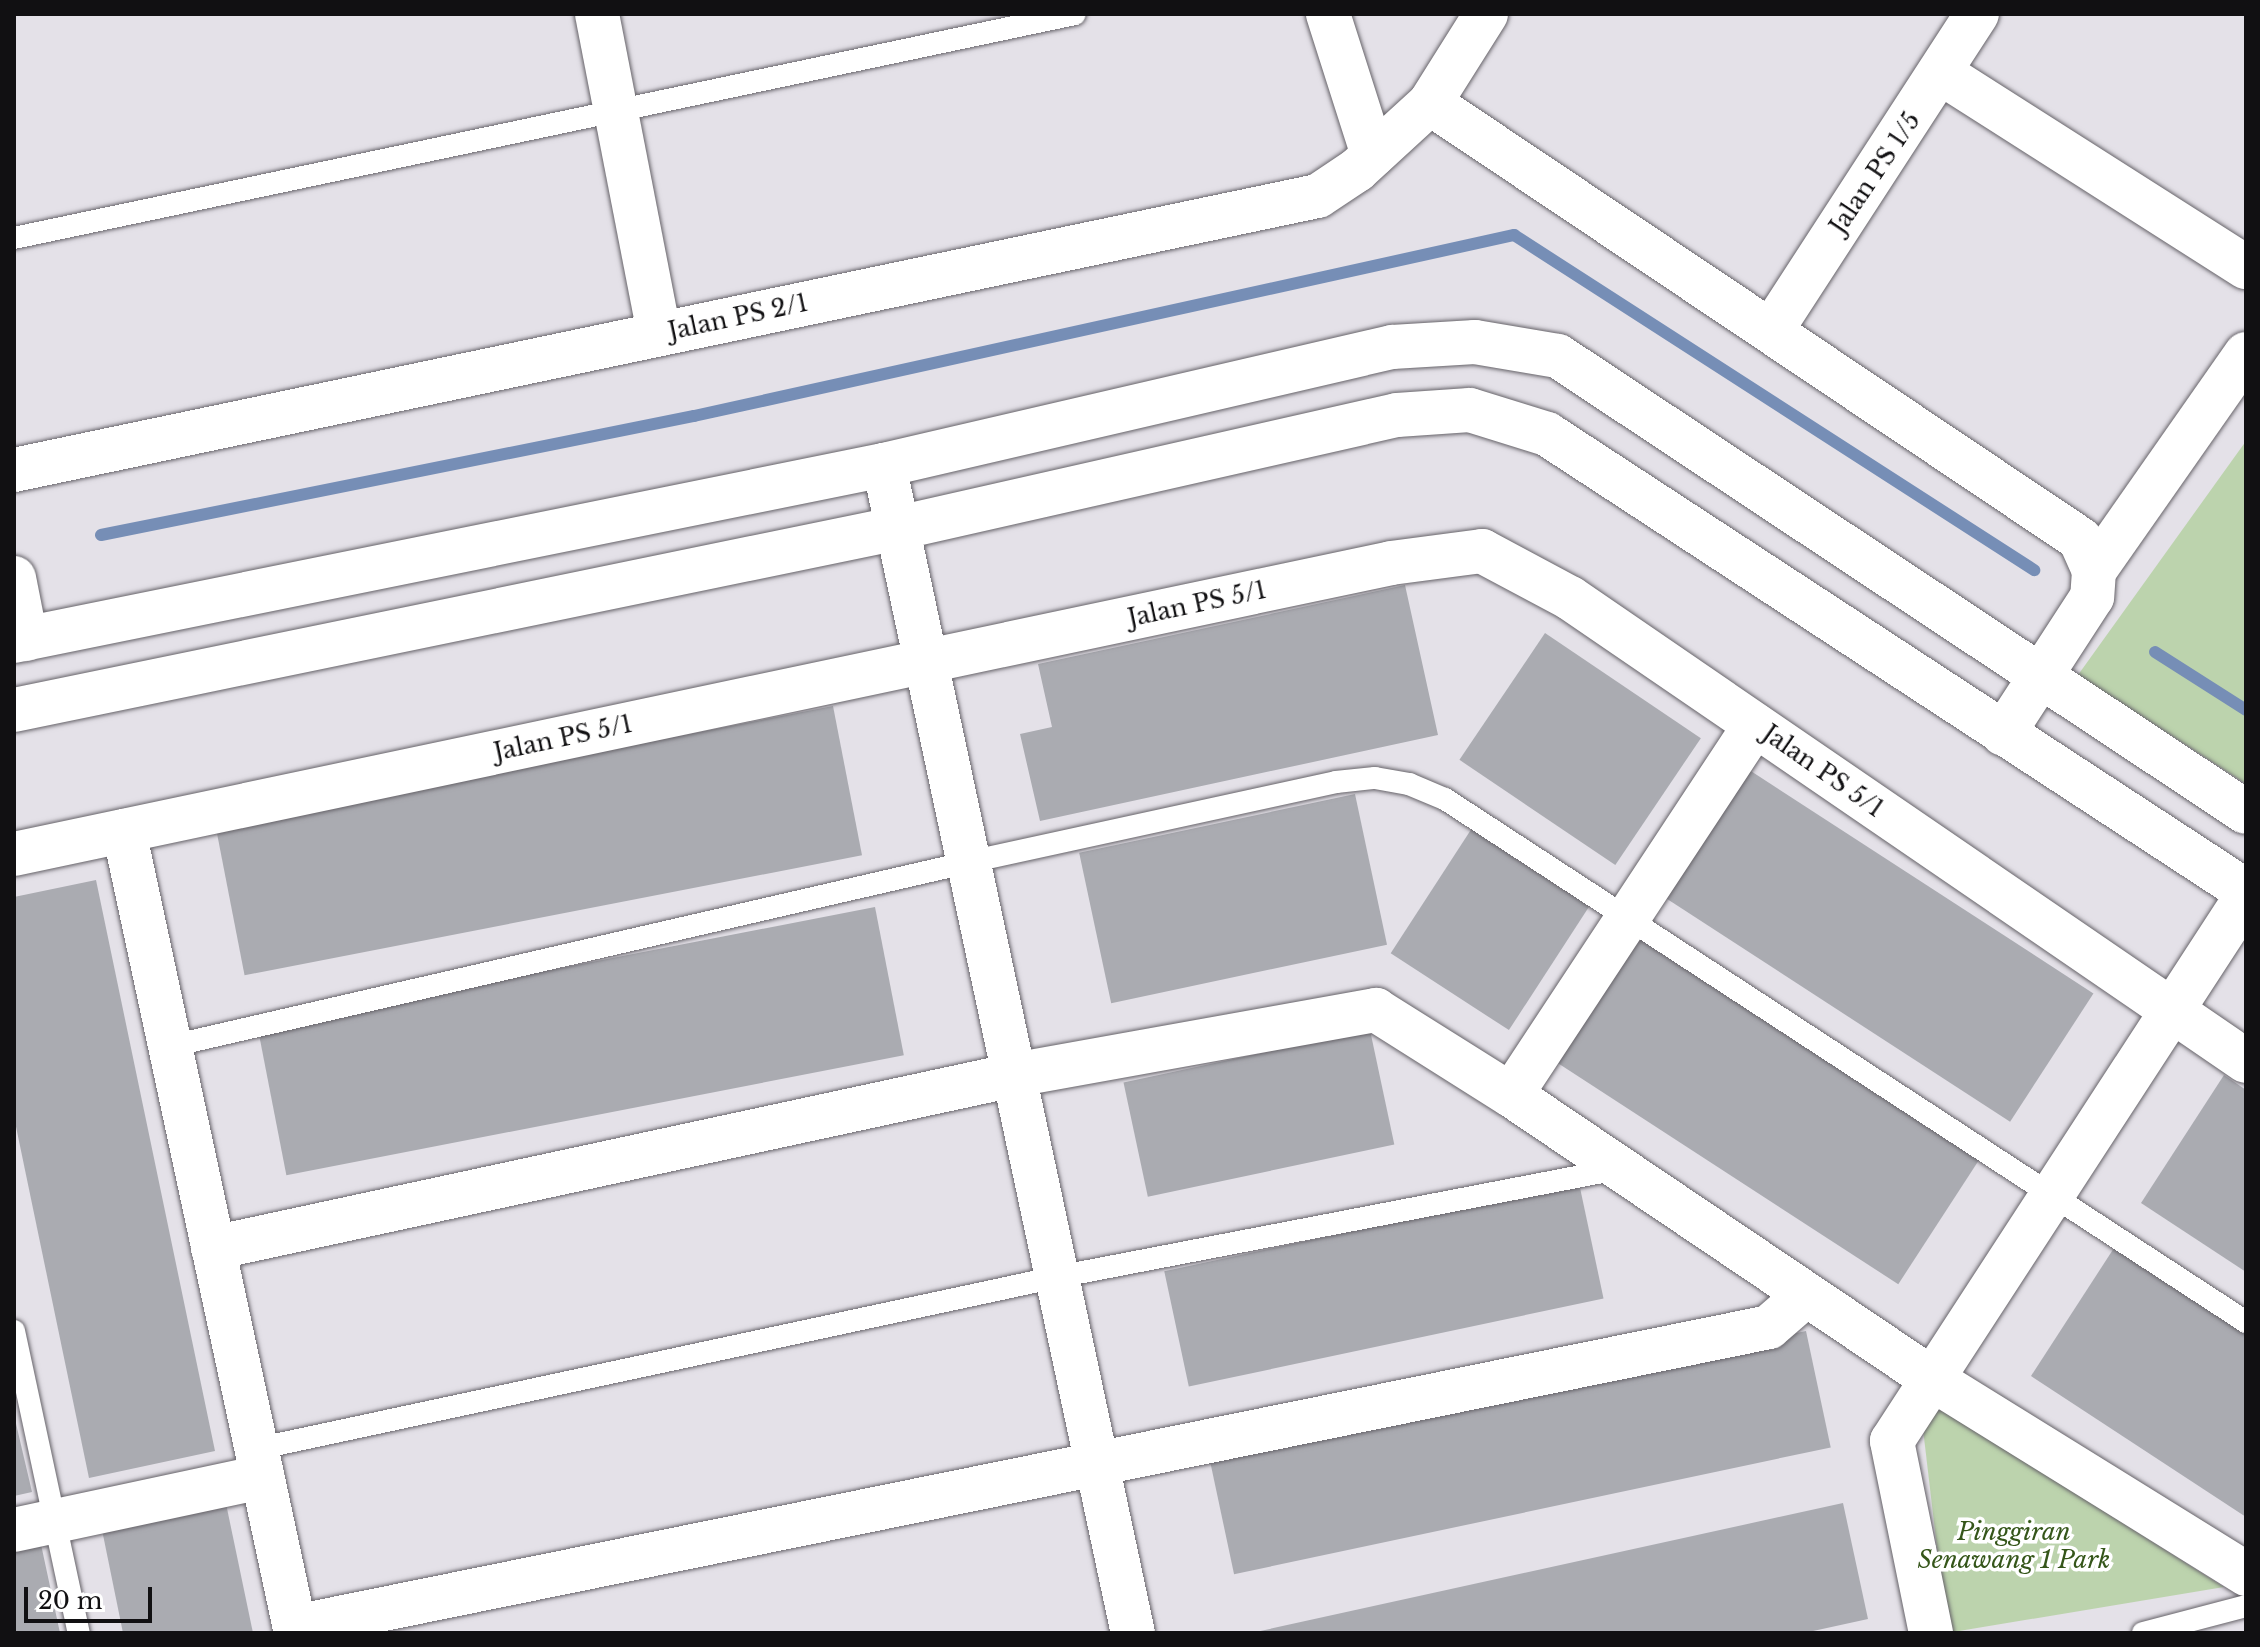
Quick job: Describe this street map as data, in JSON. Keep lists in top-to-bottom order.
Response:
{
  "streets": {
    "street": ["Jalan PS 1/5", "Jalan PS 2/1", "Jalan PS 5/1"]
  },
  "parks": ["Pinggiran Senawang 1 Park"],
  "scale_bar": "20 m"
}
